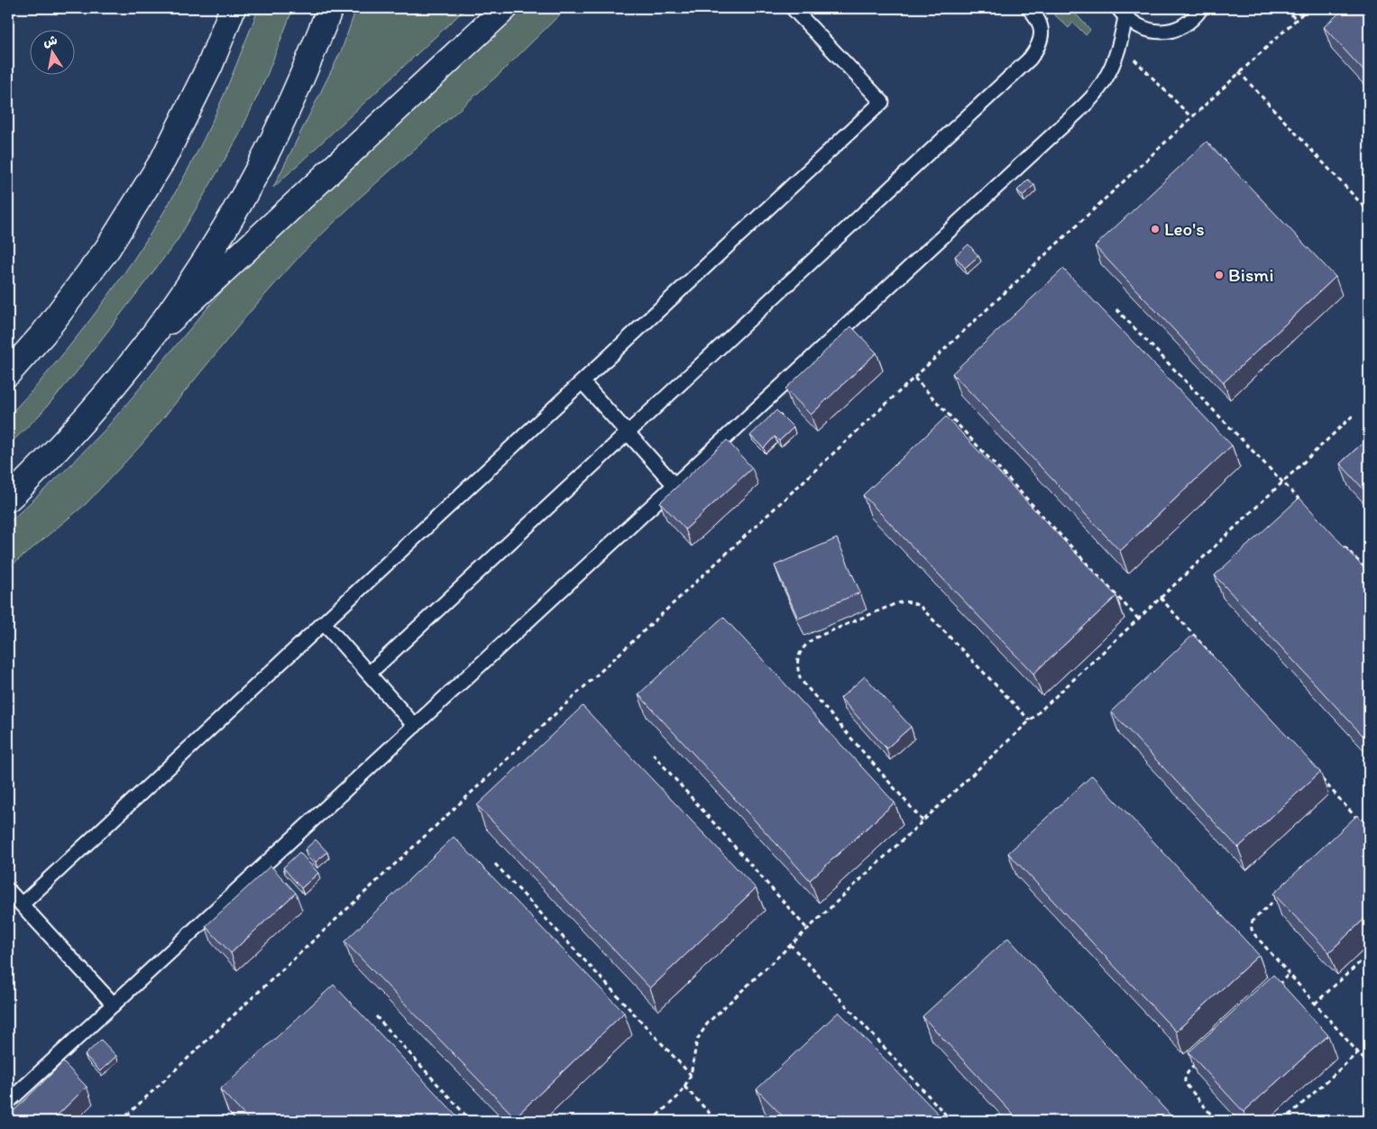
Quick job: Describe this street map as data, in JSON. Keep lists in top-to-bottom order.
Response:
{
  "places": ["Leo's", "Bismi"],
  "north": "top"
}
